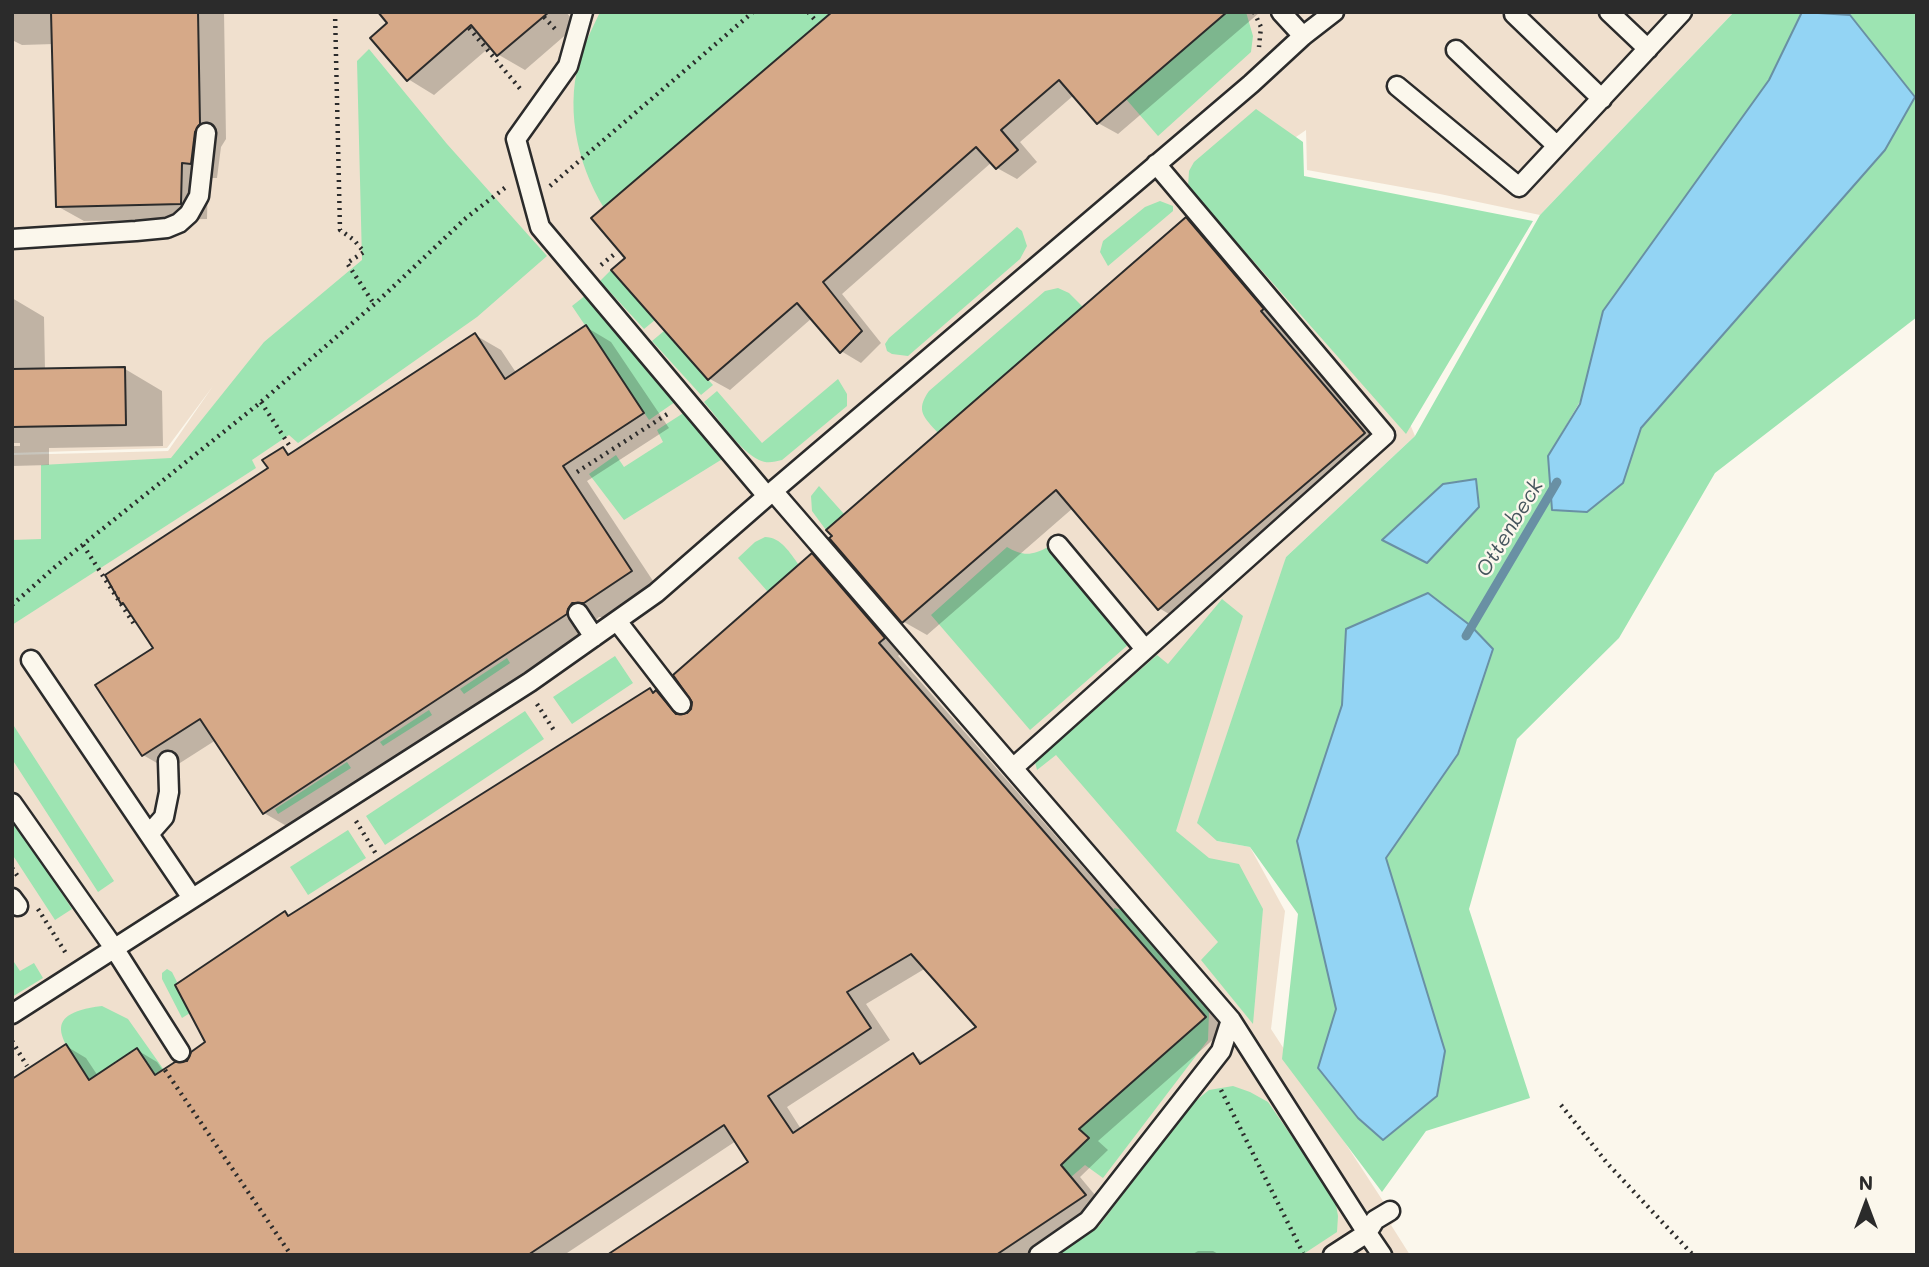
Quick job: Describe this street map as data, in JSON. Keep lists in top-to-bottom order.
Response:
{
  "water": ["Ottenbeck"],
  "north": "top"
}
